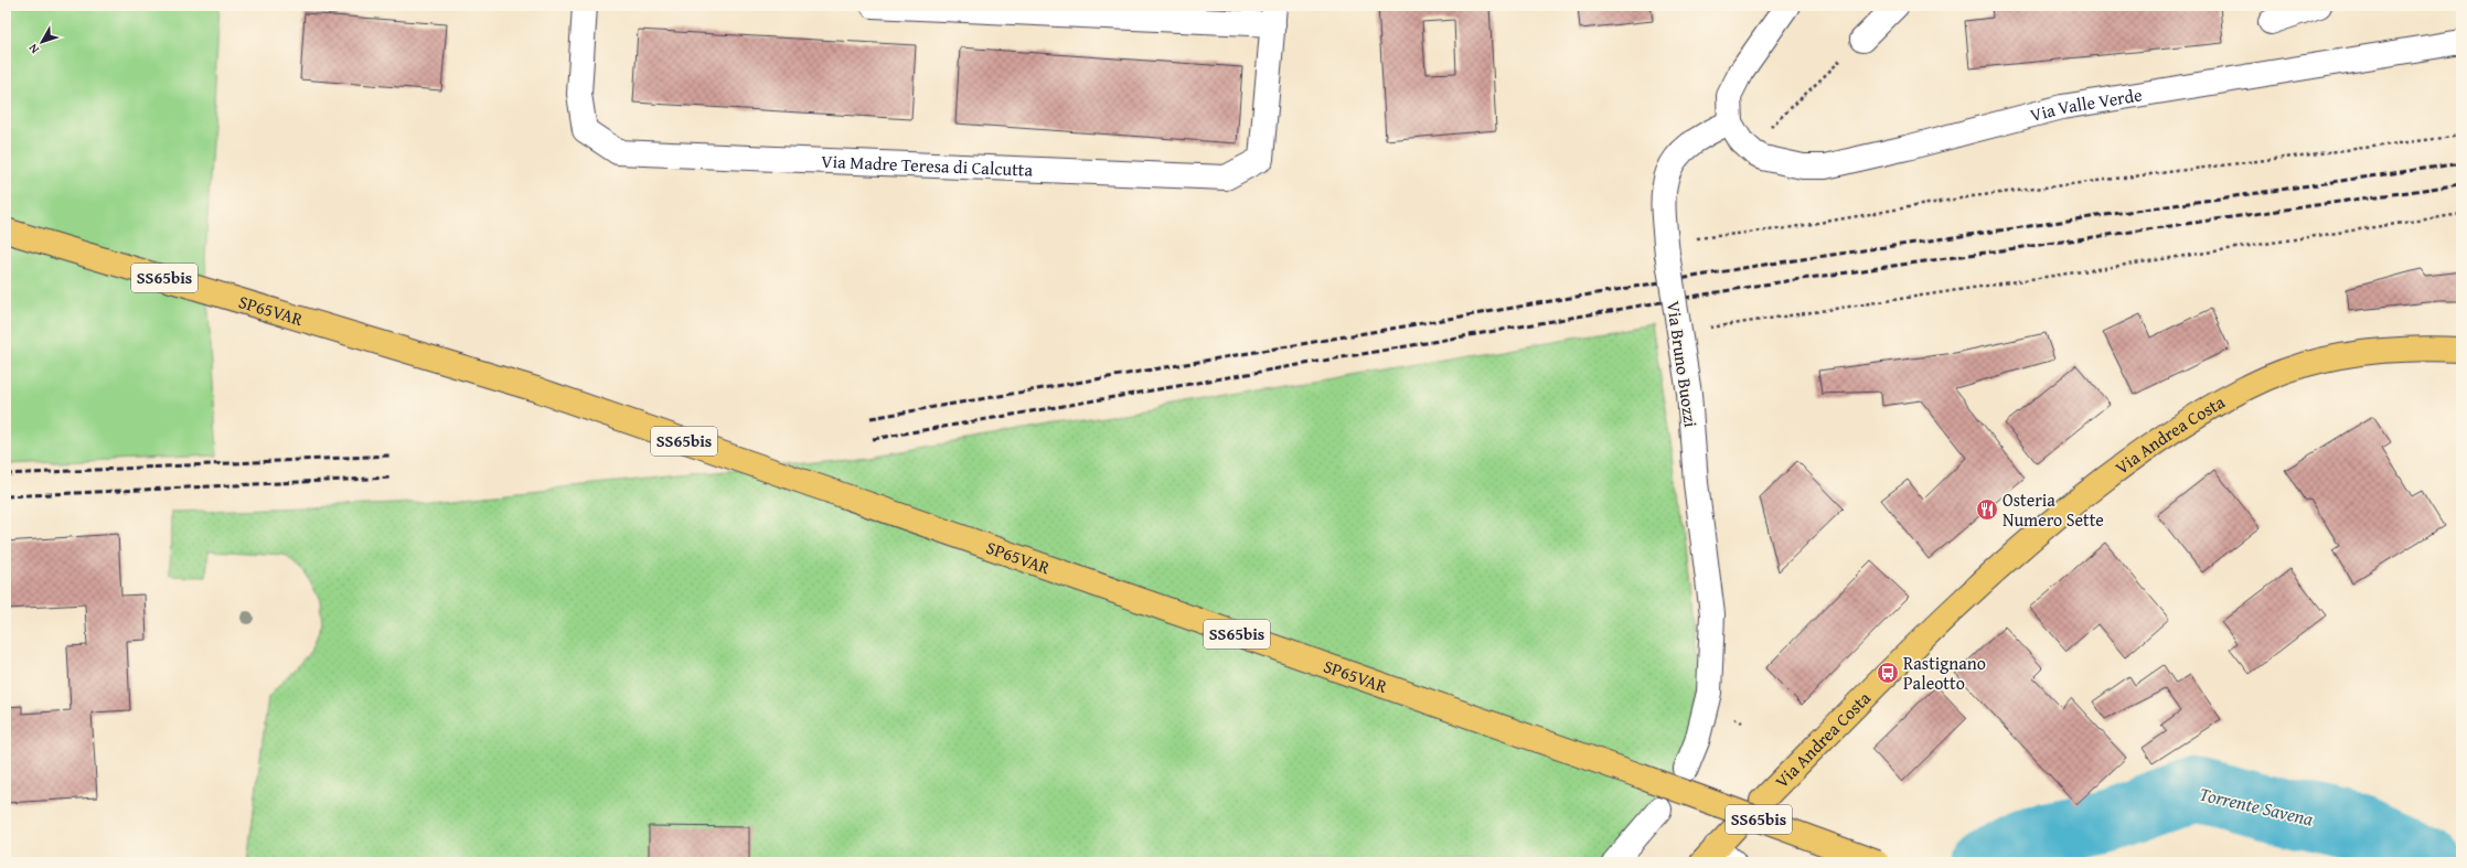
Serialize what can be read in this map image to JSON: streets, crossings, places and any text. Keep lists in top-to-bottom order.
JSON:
{
  "streets": {
    "main road": ["SS65bis", "SP65VAR", "Via Andrea Costa"],
    "street": ["Via Valle Verde", "Via Madre Teresa di Calcutta", "Via Bruno Buozzi"]
  },
  "crossings": [
    ["Via Valle Verde", "Via Bruno Buozzi"]
  ],
  "water": ["Torrente Savena"],
  "places": {
    "restaurant": ["Osteria Numero Sette"],
    "bus stop": ["Rastignano Paleotto"]
  },
  "north": "bottom left"
}
